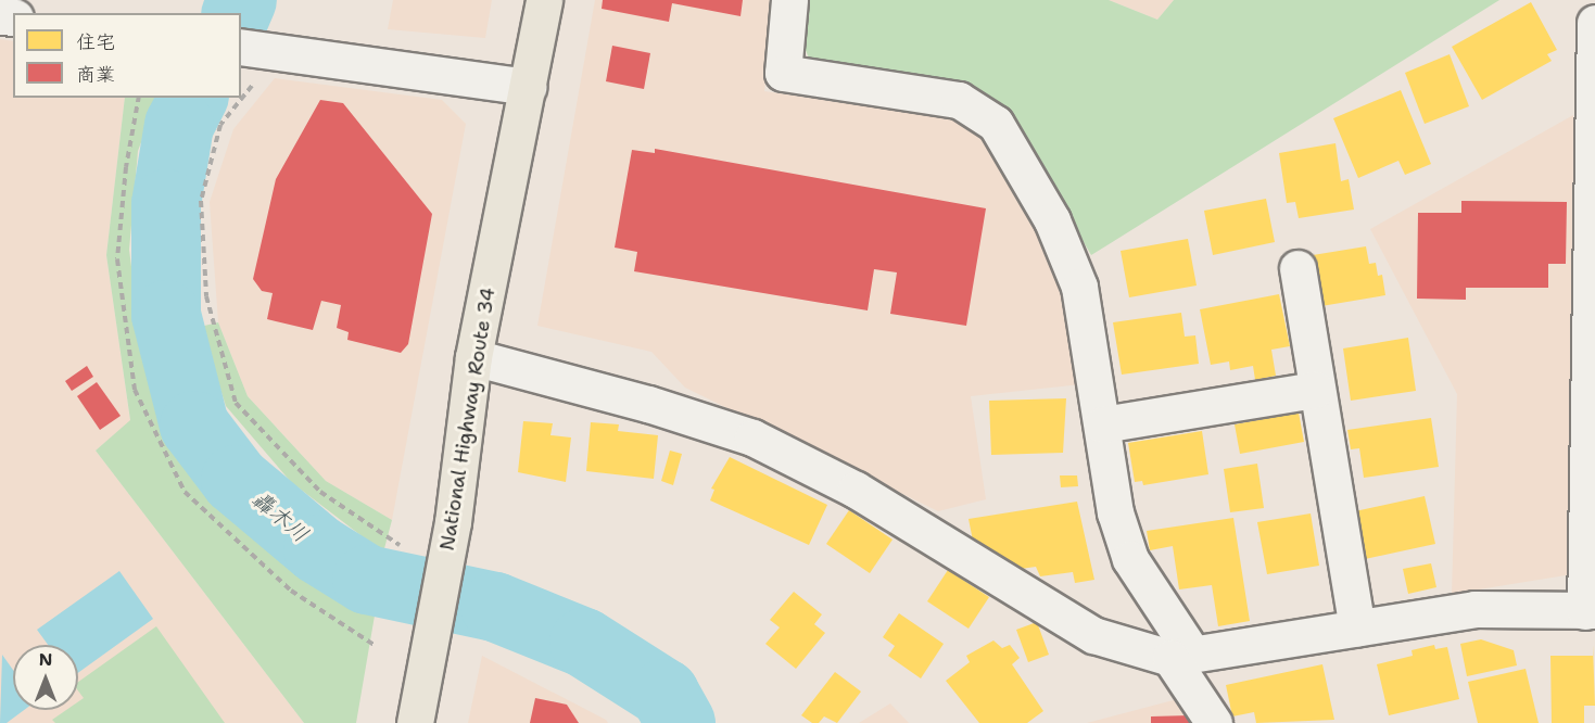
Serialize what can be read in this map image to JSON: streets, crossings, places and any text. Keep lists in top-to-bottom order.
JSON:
{
  "streets": {
    "highway": ["National Highway Route 34"]
  },
  "water": ["轟木川"],
  "legend": ["住宅", "商業"],
  "north": "top"
}
